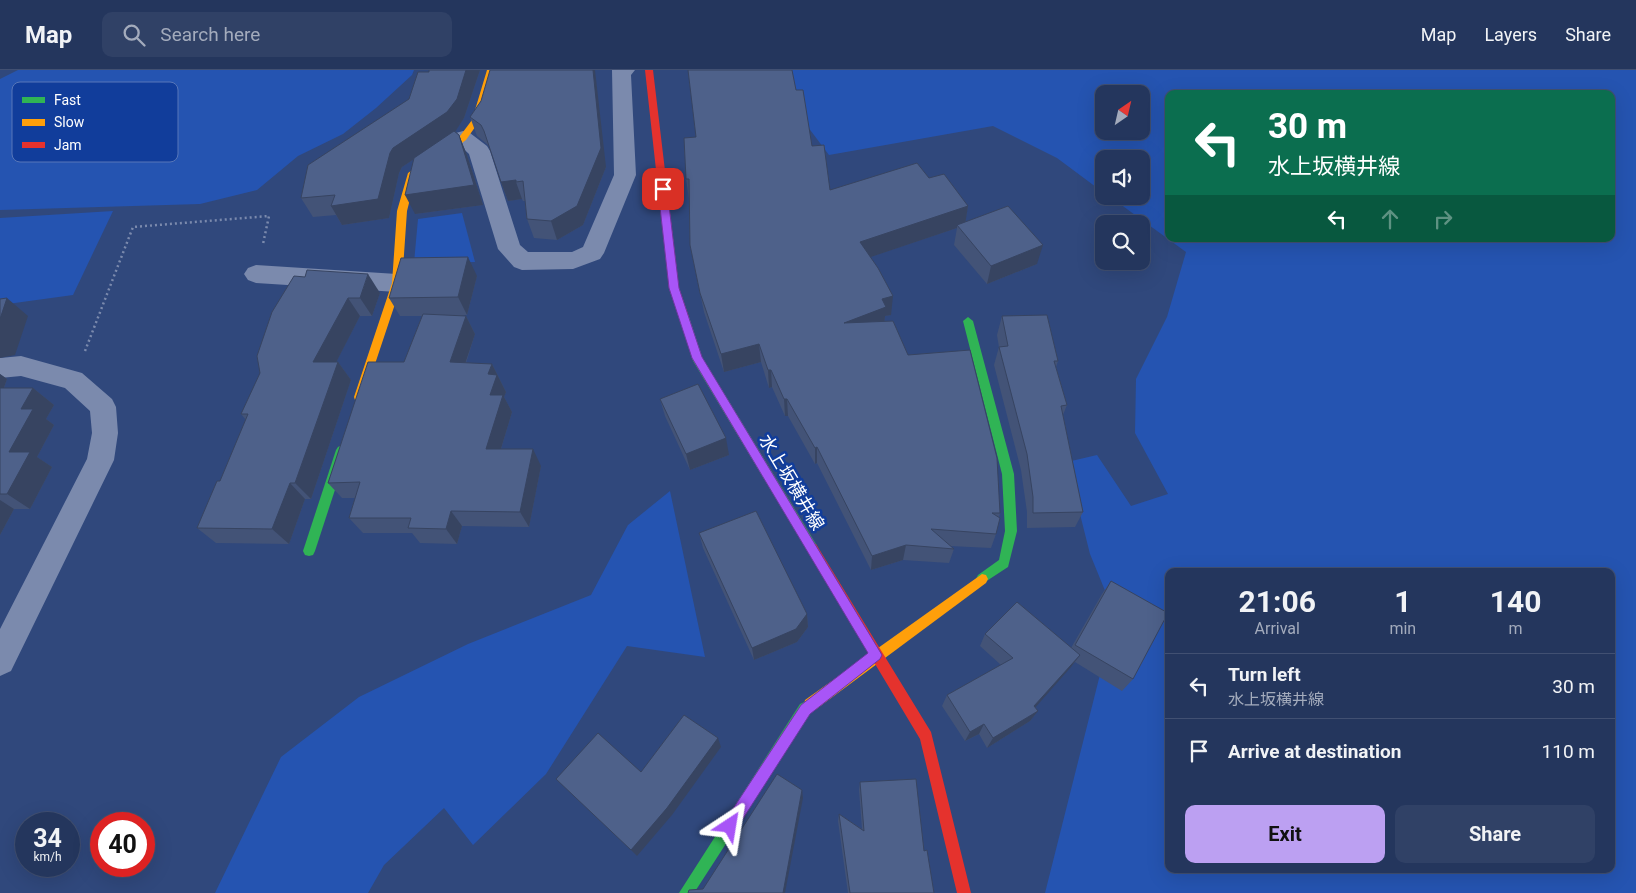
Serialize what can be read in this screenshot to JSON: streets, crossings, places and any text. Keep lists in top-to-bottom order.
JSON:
{
  "streets": {
    "street": ["水上坂横井線"]
  },
  "legend": ["Fast", "Slow", "Jam"],
  "north": "top right",
  "page": {
    "header": "Map",
    "search": "Search here",
    "nav": ["Map", "Layers", "Share"],
    "turn": ["30 m", "水上坂横井線"],
    "eta": [
      "21:06",
      "Arrival",
      "1",
      "min",
      "140",
      "m"
    ],
    "list": [
      {
        "name": "Turn left",
        "note": "水上坂横井線",
        "value": "30 m"
      },
      {
        "name": "Arrive at destination",
        "value": "110 m"
      }
    ],
    "buttons": ["Exit", "Share"],
    "speed": "34 km/h",
    "limit": "40"
  }
}
